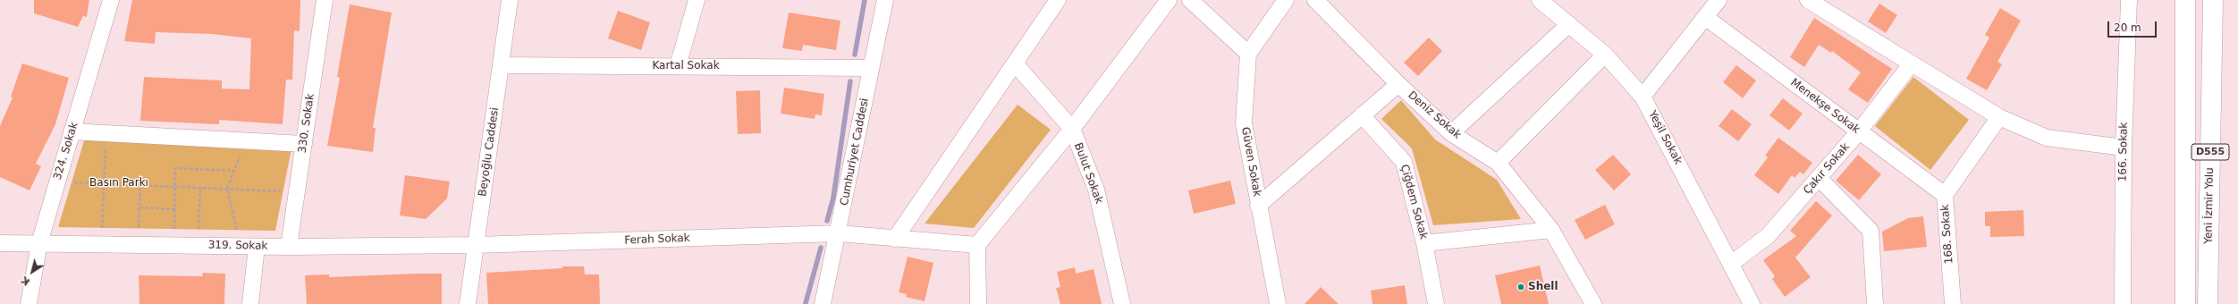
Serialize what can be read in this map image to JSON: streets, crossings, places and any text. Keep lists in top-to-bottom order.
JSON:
{
  "streets": {
    "highway": ["D555", "Yeni İzmir Yolu"],
    "street": [
      "Kartal Sokak",
      "Menekşe Sokak",
      "Deniz Sokak",
      "330. Sokak",
      "Yeşil Sokak",
      "324. Sokak",
      "Beyoğlu Caddesi",
      "Cumhuriyet Caddesi",
      "166. Sokak",
      "Güven Sokak",
      "Çakır Sokak",
      "Bulut Sokak",
      "Çiğdem Sokak",
      "168. Sokak",
      "Ferah Sokak",
      "319. Sokak"
    ]
  },
  "crossings": [
    ["Kartal Sokak", "Beyoğlu Caddesi"],
    ["Kartal Sokak", "Cumhuriyet Caddesi"],
    ["Menekşe Sokak", "Çakır Sokak"],
    ["Menekşe Sokak", "168. Sokak"],
    ["330. Sokak", "319. Sokak"],
    ["Yeşil Sokak", "Çakır Sokak"],
    ["324. Sokak", "319. Sokak"],
    ["Beyoğlu Caddesi", "Ferah Sokak"],
    ["Beyoğlu Caddesi", "319. Sokak"],
    ["Cumhuriyet Caddesi", "Ferah Sokak"],
    ["Ferah Sokak", "319. Sokak"]
  ],
  "parks": ["Basın Parkı"],
  "places": ["Shell"],
  "scale_bar": "20 m",
  "north": "bottom left"
}
